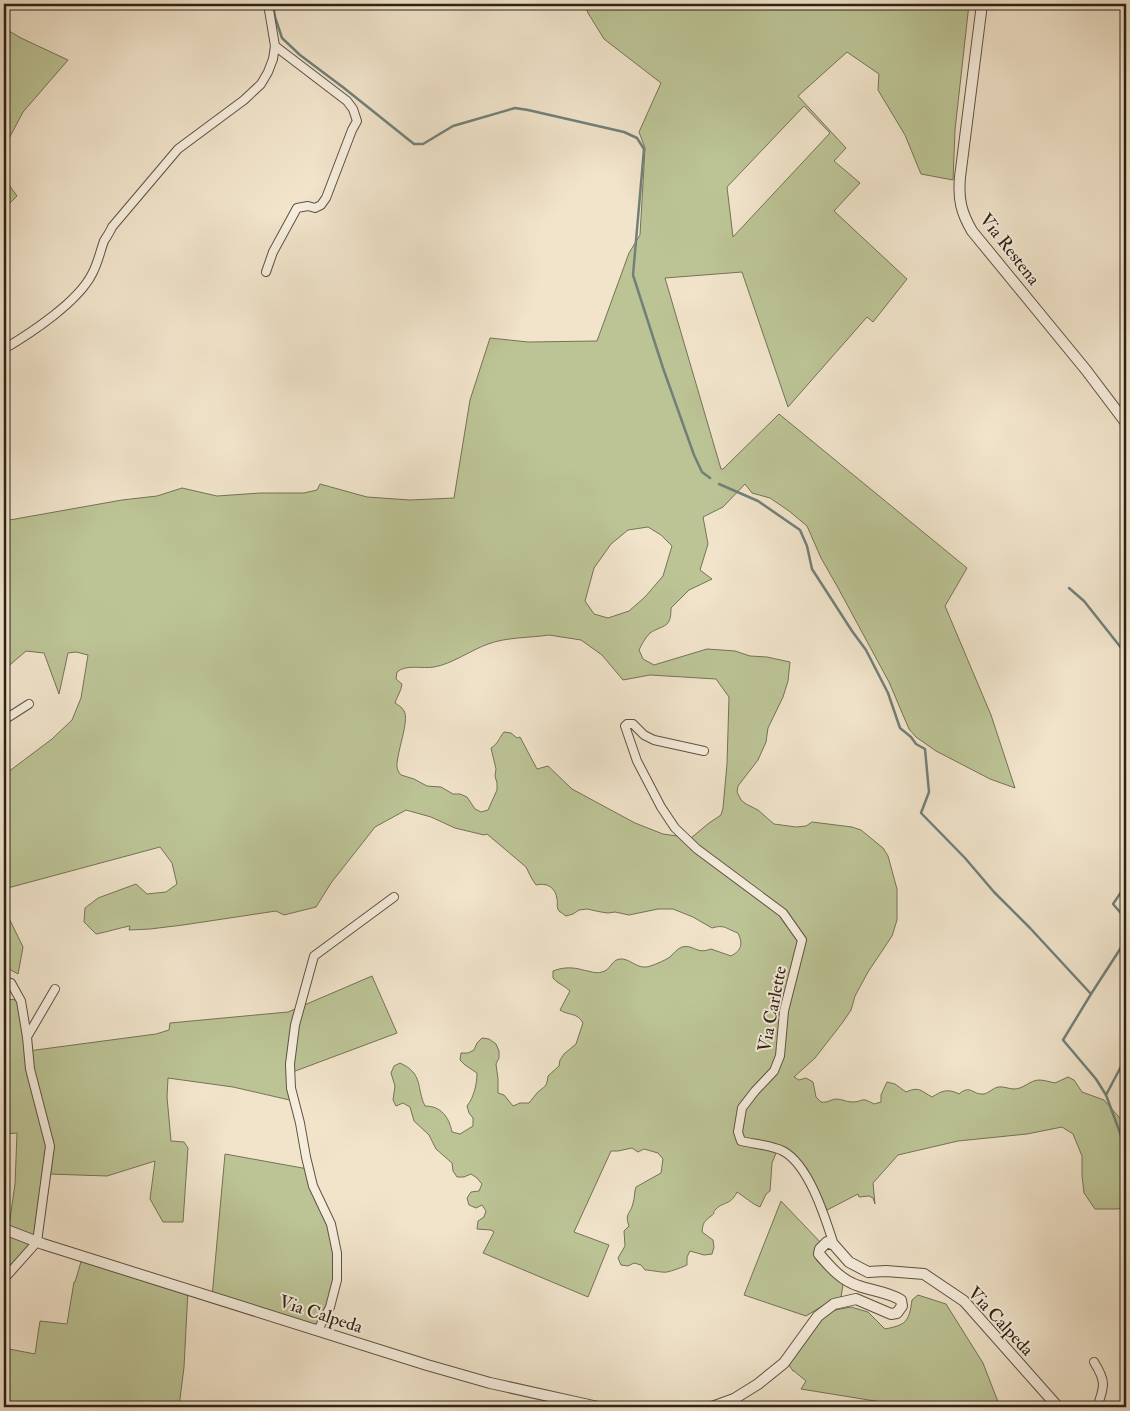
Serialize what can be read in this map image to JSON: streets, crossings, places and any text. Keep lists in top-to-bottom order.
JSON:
{
  "streets": {
    "street": ["Via Restena", "Via Carlette", "Via Calpeda"]
  },
  "crossings": [
    ["Via Carlette", "Via Calpeda"]
  ]
}
